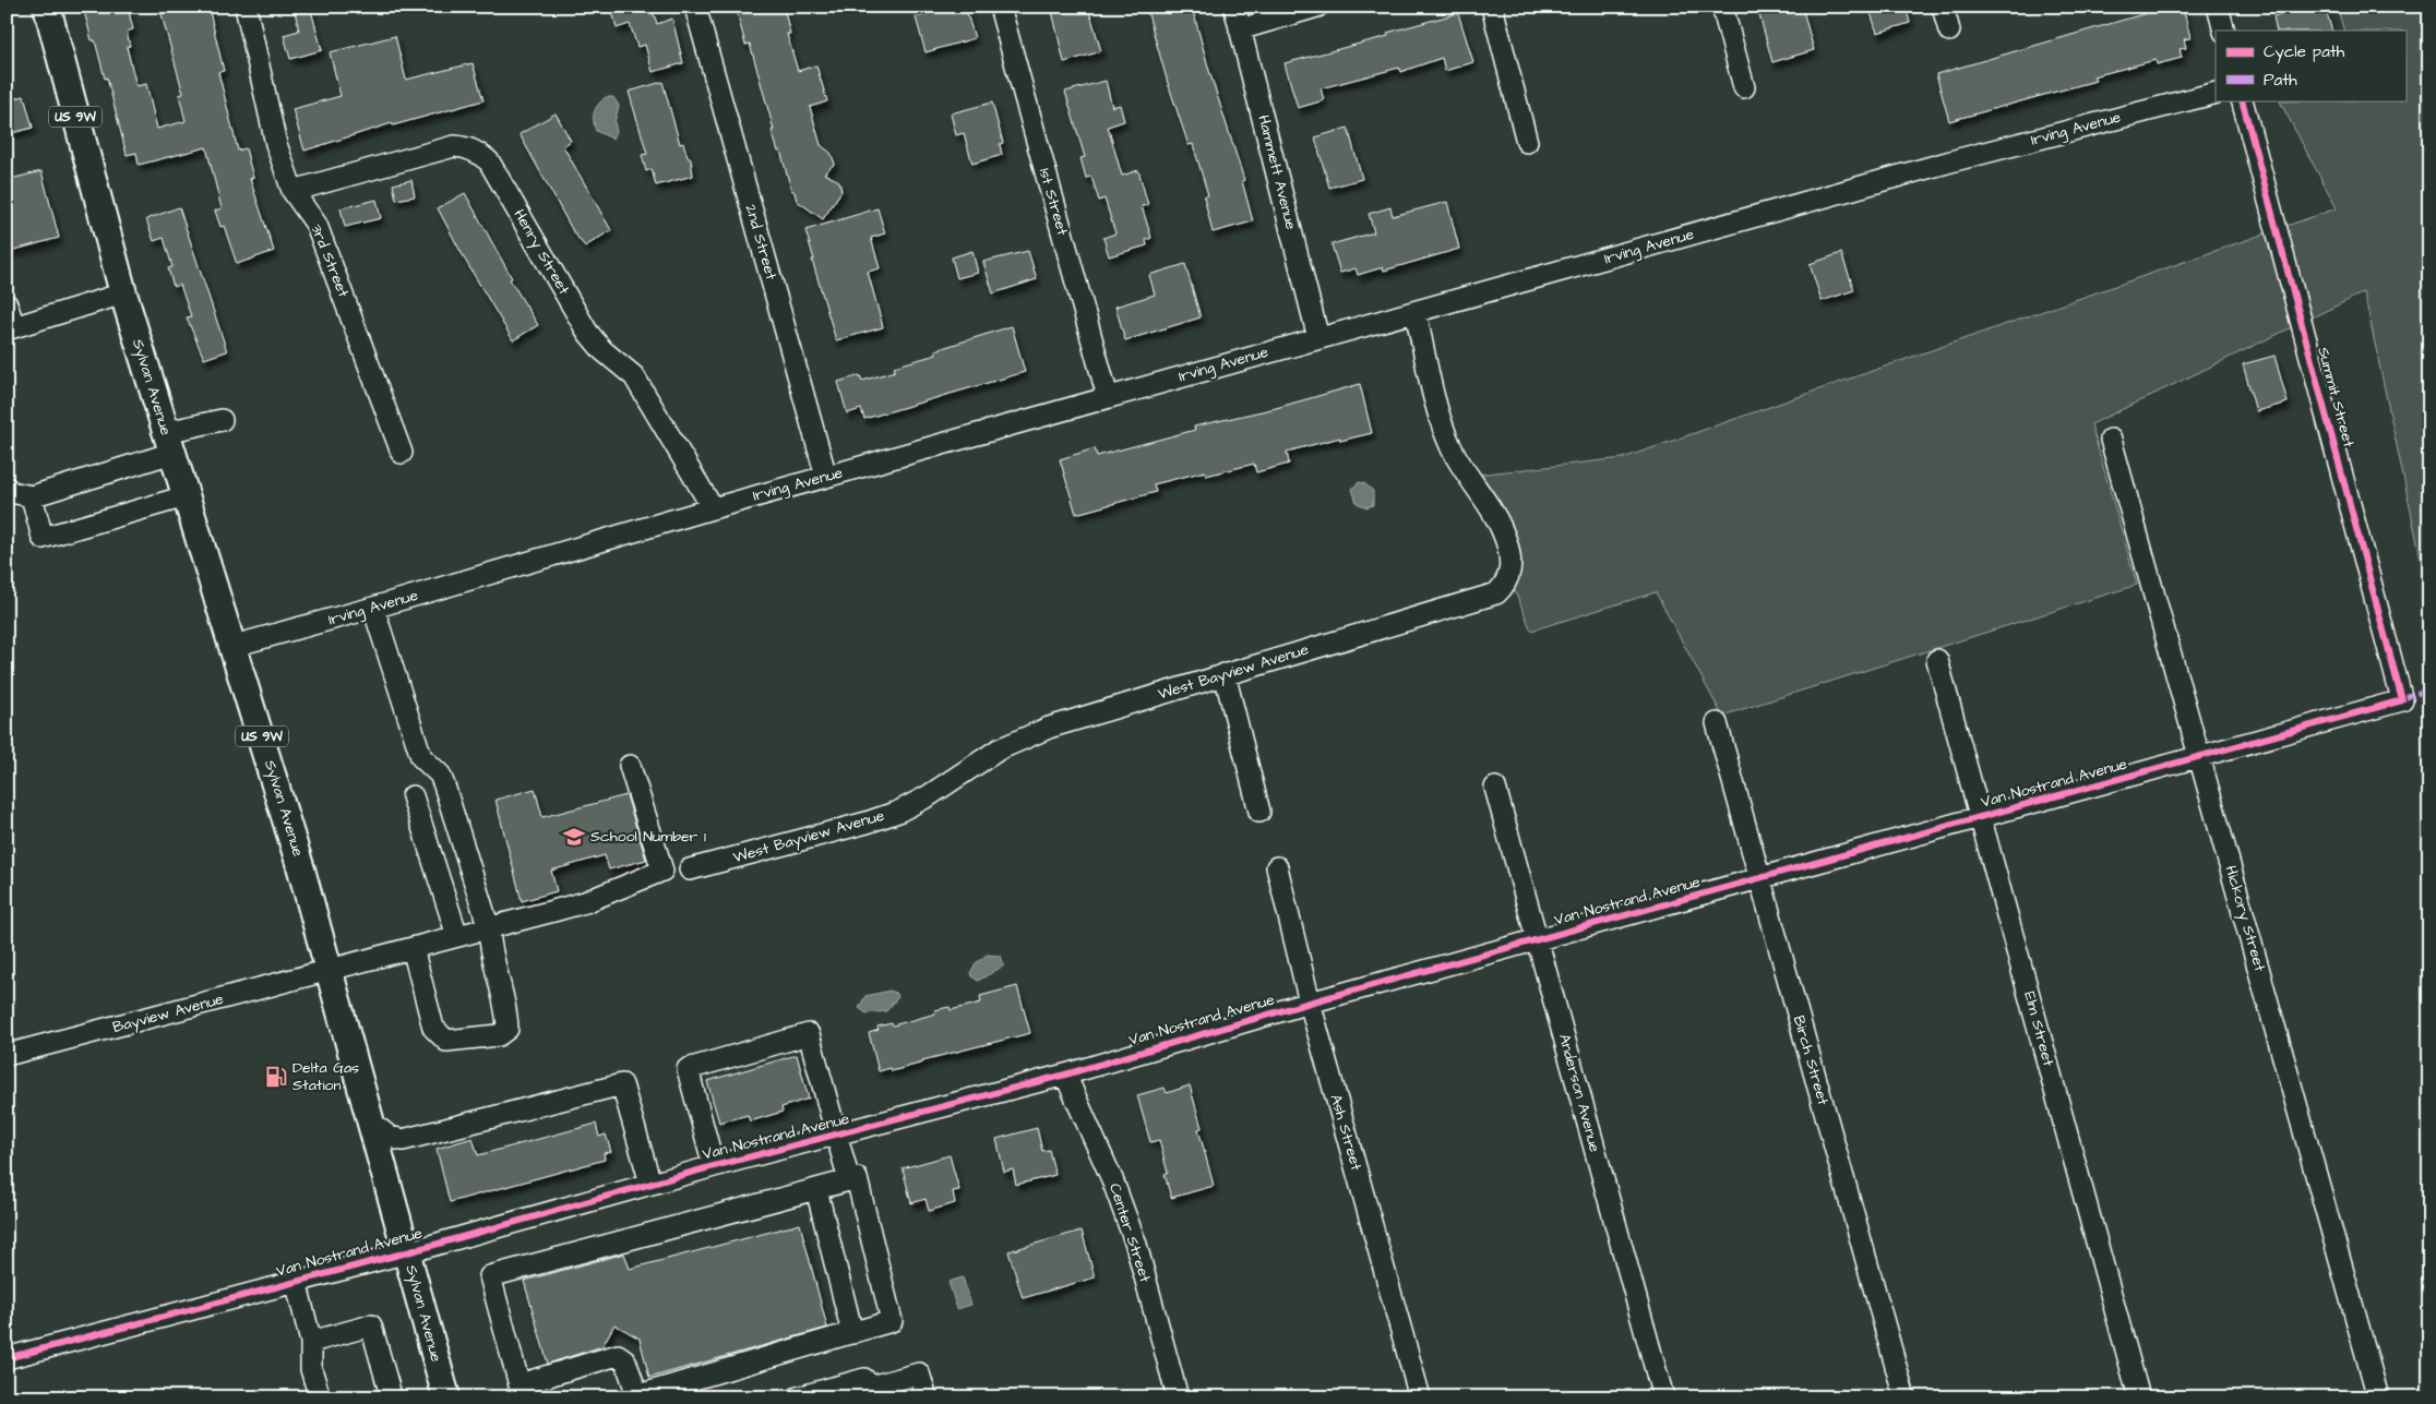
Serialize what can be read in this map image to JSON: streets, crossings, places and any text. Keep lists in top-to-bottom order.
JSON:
{
  "streets": {
    "main road": ["US 9W", "Sylvan Avenue"],
    "street": [
      "Irving Avenue",
      "Hammett Avenue",
      "1st Street",
      "2nd Street",
      "Henry Street",
      "3rd Street",
      "Summit Street",
      "West Bayview Avenue",
      "Van Nostrand Avenue",
      "Hickory Street",
      "Bayview Avenue",
      "Elm Street",
      "Birch Street",
      "Anderson Avenue",
      "Ash Street",
      "Center Street"
    ]
  },
  "crossings": [
    ["Irving Avenue", "Hammett Avenue"],
    ["Irving Avenue", "1st Street"],
    ["Irving Avenue", "2nd Street"],
    ["Irving Avenue", "Henry Street"],
    ["Irving Avenue", "Sylvan Avenue"],
    ["Irving Avenue", "West Bayview Avenue"],
    ["Henry Street", "3rd Street"],
    ["Sylvan Avenue", "Van Nostrand Avenue"],
    ["Sylvan Avenue", "Bayview Avenue"],
    ["Summit Street", "Van Nostrand Avenue"],
    ["Van Nostrand Avenue", "Hickory Street"],
    ["Van Nostrand Avenue", "Elm Street"],
    ["Van Nostrand Avenue", "Birch Street"],
    ["Van Nostrand Avenue", "Anderson Avenue"],
    ["Van Nostrand Avenue", "Ash Street"],
    ["Van Nostrand Avenue", "Center Street"]
  ],
  "places": {
    "school or university": ["School Number 1"],
    "fuel station": ["Delta Gas Station"]
  },
  "legend": ["Cycle path", "Path"]
}
